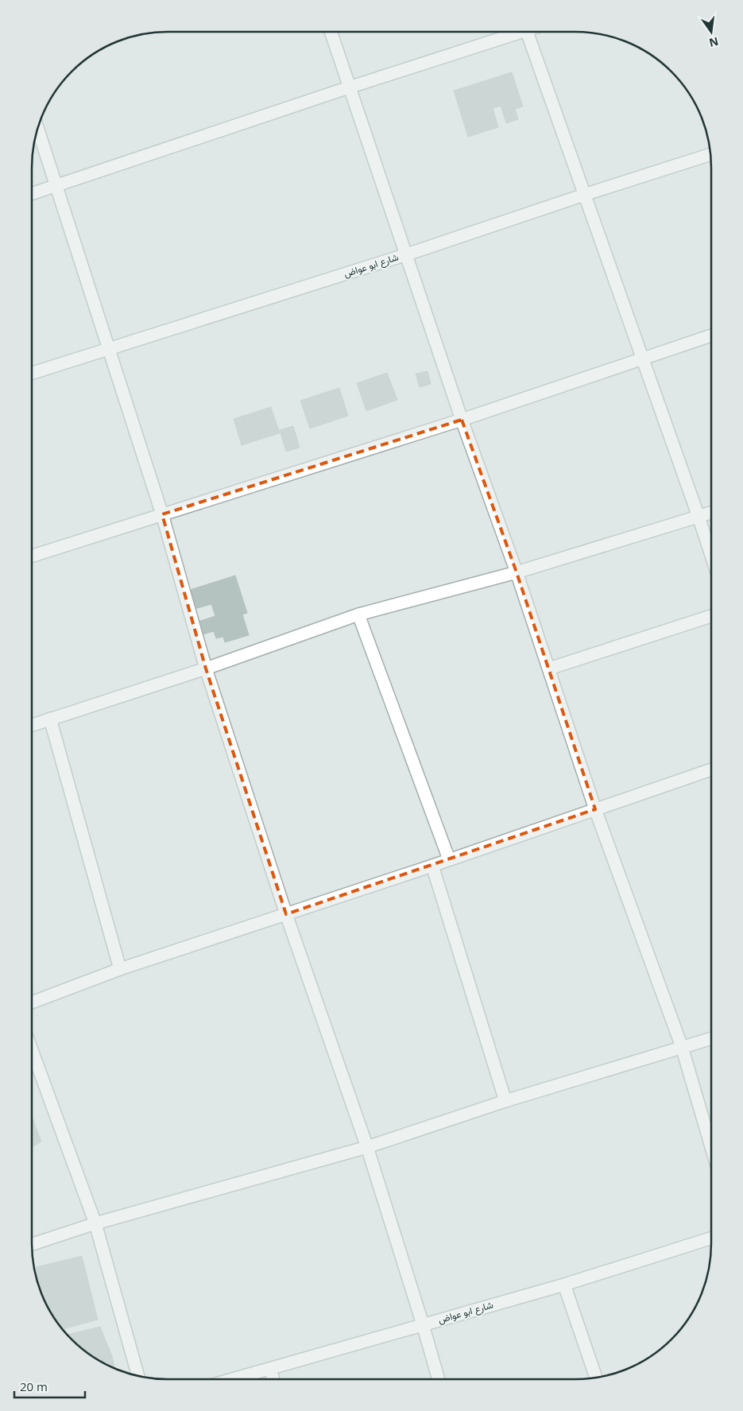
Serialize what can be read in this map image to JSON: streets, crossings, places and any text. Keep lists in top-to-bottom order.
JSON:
{
  "streets": {
    "street": ["شارع ابو عواض"]
  },
  "scale_bar": "20 m",
  "north": "bottom"
}
